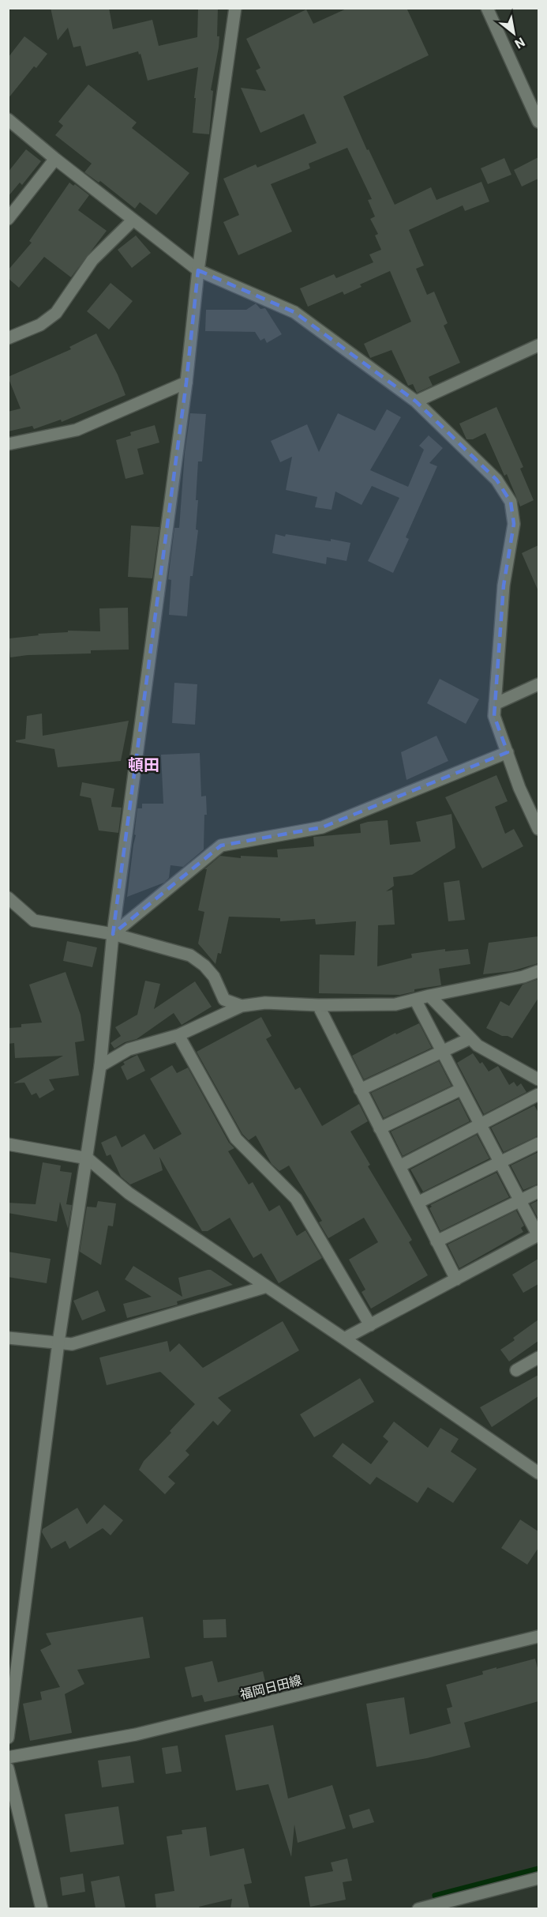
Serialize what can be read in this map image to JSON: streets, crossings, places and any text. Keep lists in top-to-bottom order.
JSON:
{
  "streets": {
    "street": ["福岡日田線"]
  },
  "districts": ["頓田"],
  "north": "bottom right"
}
